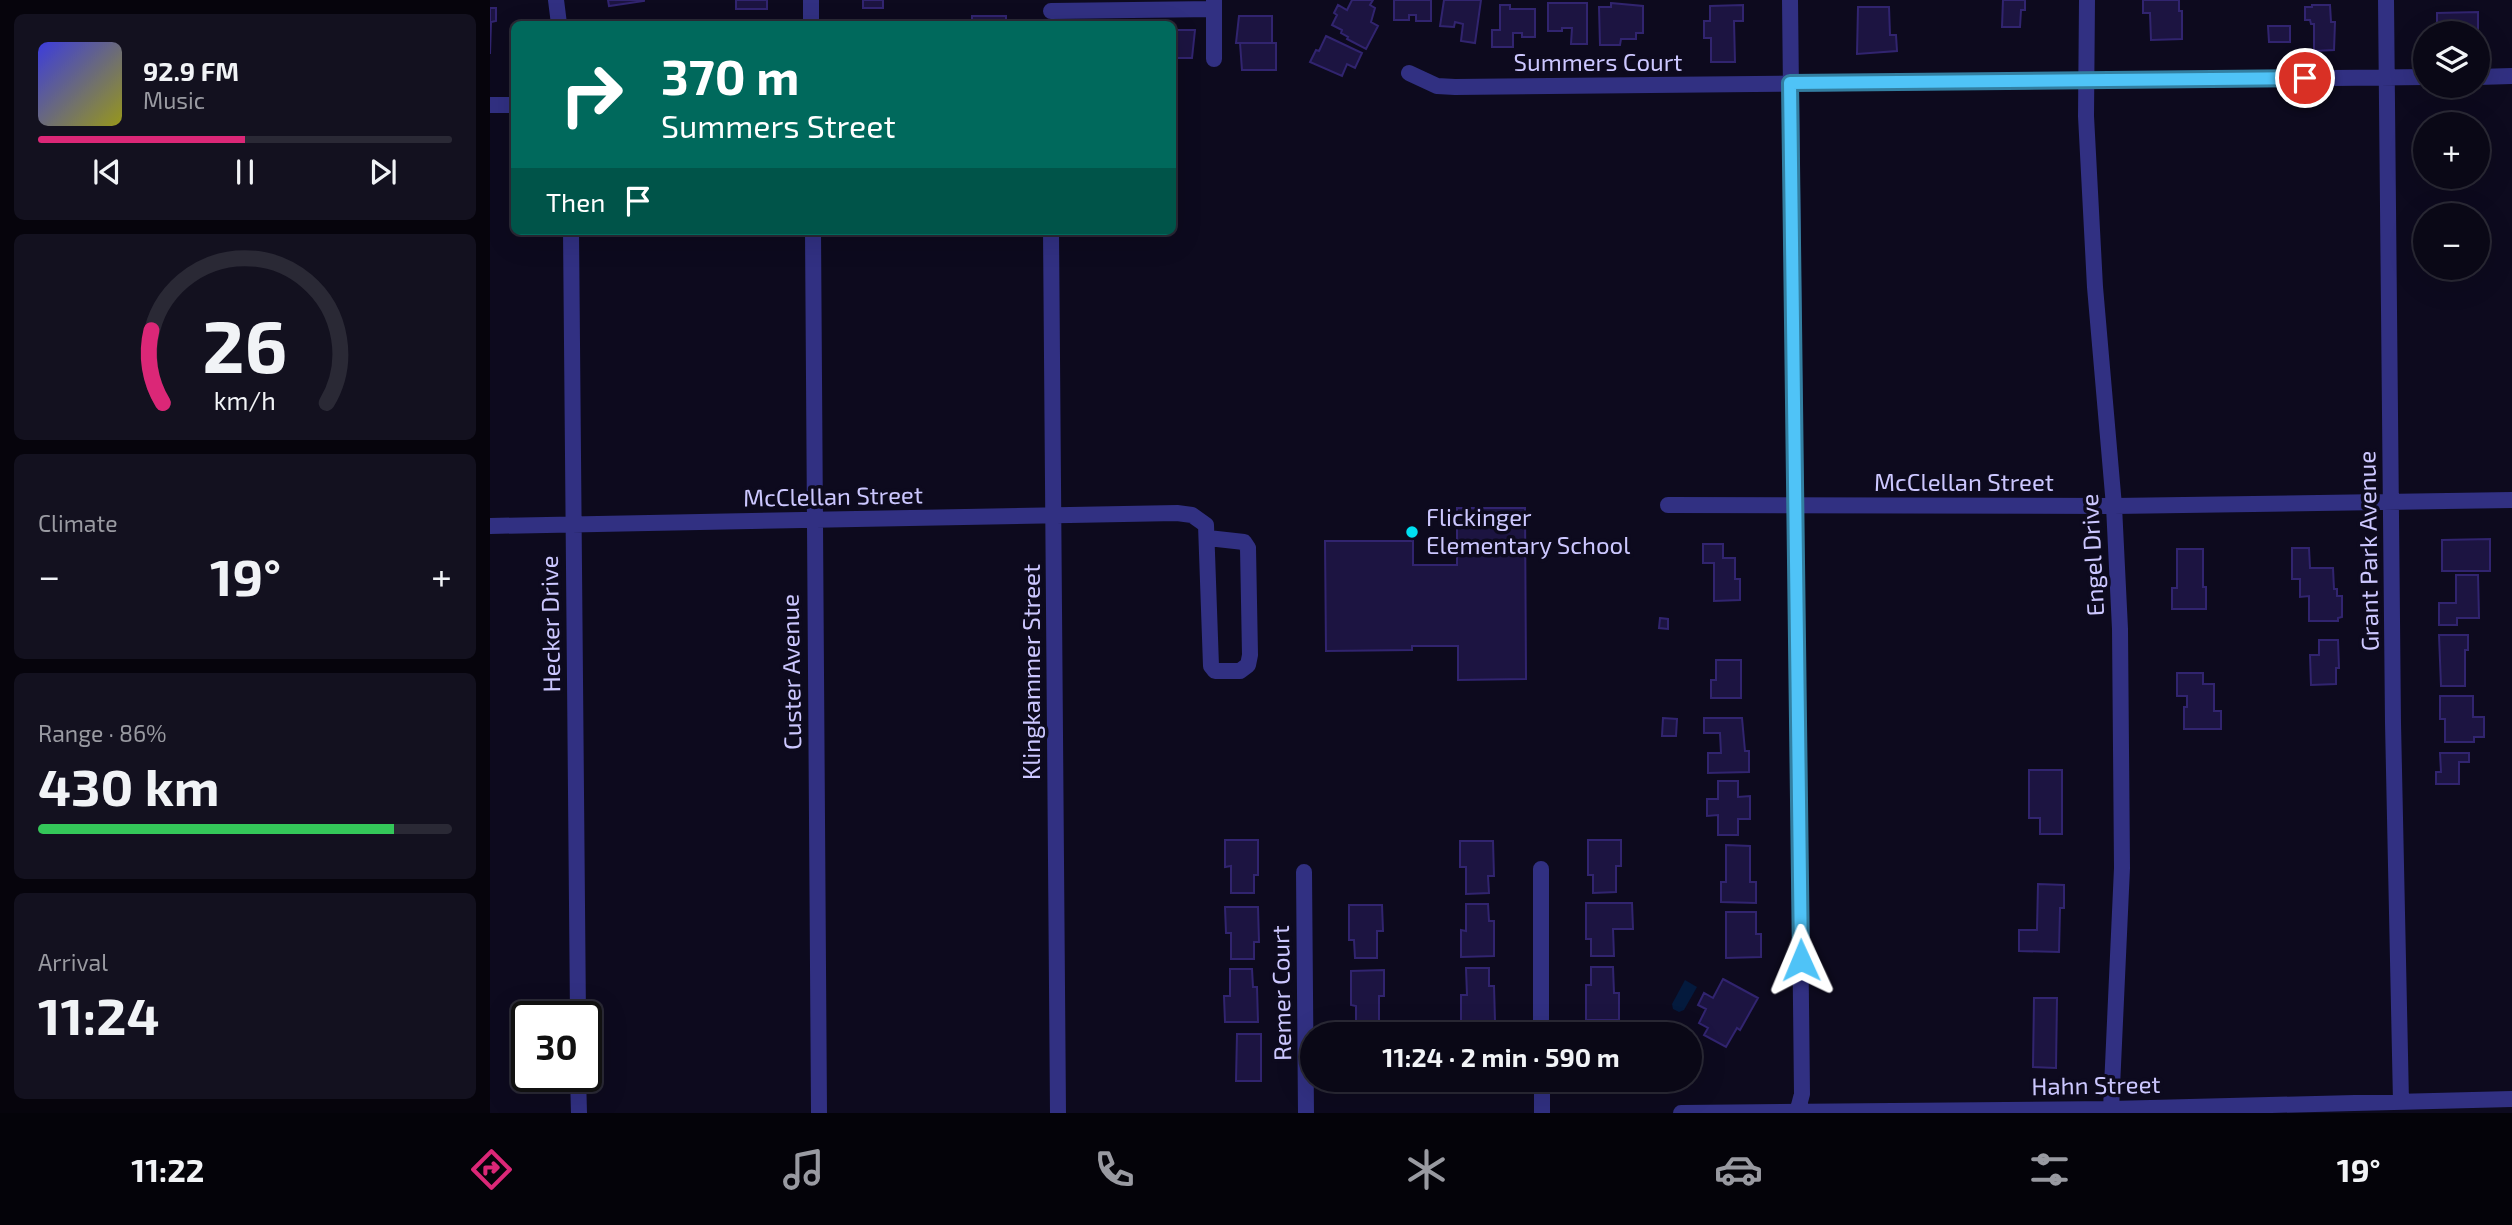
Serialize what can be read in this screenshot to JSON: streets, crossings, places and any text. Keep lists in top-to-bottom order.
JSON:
{
  "streets": {
    "street": [
      "Summers Court",
      "McClellan Street",
      "Grant Park Avenue",
      "Engel Drive",
      "Hecker Drive",
      "Custer Avenue",
      "Klingkammer Street",
      "Remer Court",
      "Hahn Street"
    ]
  },
  "crossings": [
    ["Summers Court", "Grant Park Avenue"],
    ["Summers Court", "Engel Drive"],
    ["McClellan Street", "Grant Park Avenue"],
    ["McClellan Street", "Engel Drive"],
    ["McClellan Street", "Hecker Drive"],
    ["McClellan Street", "Custer Avenue"],
    ["McClellan Street", "Klingkammer Street"],
    ["Grant Park Avenue", "Hahn Street"],
    ["Engel Drive", "Hahn Street"]
  ],
  "places": ["Flickinger Elementary School"],
  "page": {
    "map_buttons": ["+", "−"],
    "turn": ["370 m", "Summers Street"],
    "song": ["92.9 FM", "Music"],
    "then": "Then",
    "tile": [
      "Climate",
      ["Range · 86%", "430 km"],
      ["Arrival", "11:24"]
    ],
    "heat": ["−", "19°", "+"],
    "limit": "30",
    "trip": "11:24 · 2 min · 590 m",
    "tabs": ["11:22", "19°"],
    "gauge": ["26", "km/h"]
  }
}
